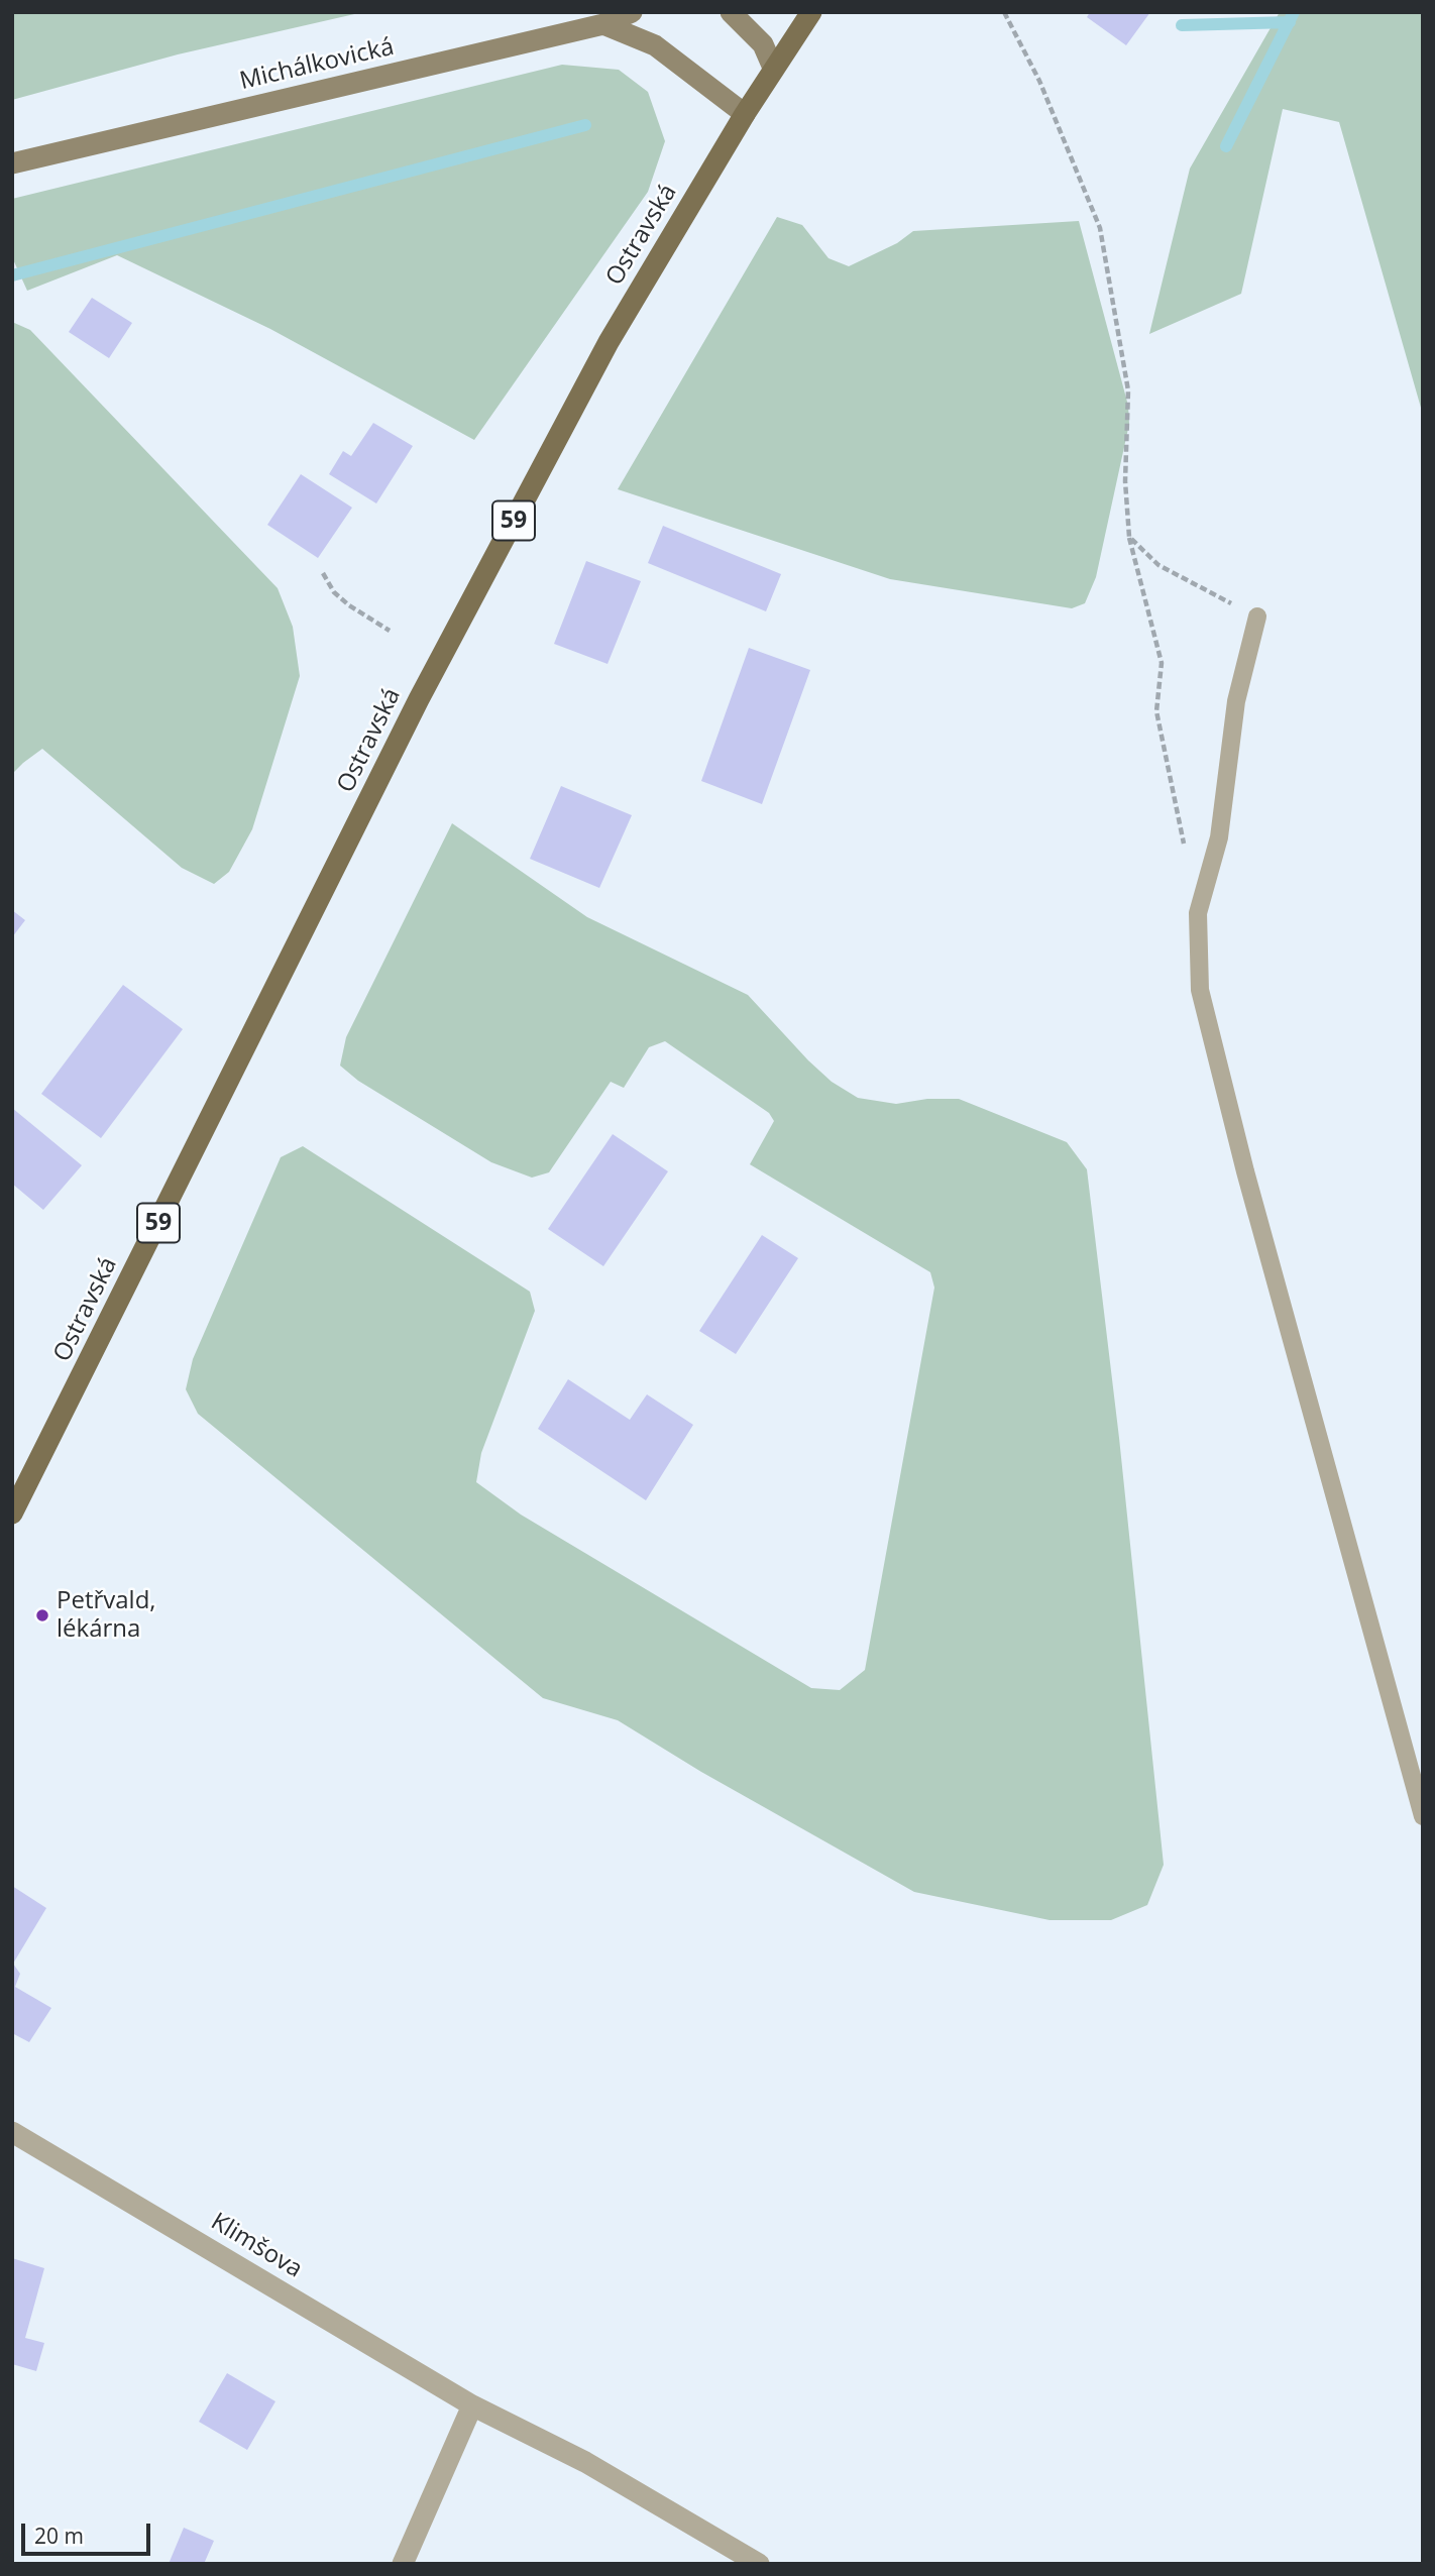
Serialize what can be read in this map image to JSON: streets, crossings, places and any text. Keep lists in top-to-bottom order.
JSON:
{
  "streets": {
    "main road": ["Ostravská", "59"],
    "street": ["Michálkovická", "Klimšova"]
  },
  "places": ["Petřvald, lékárna"],
  "scale_bar": "20 m"
}
